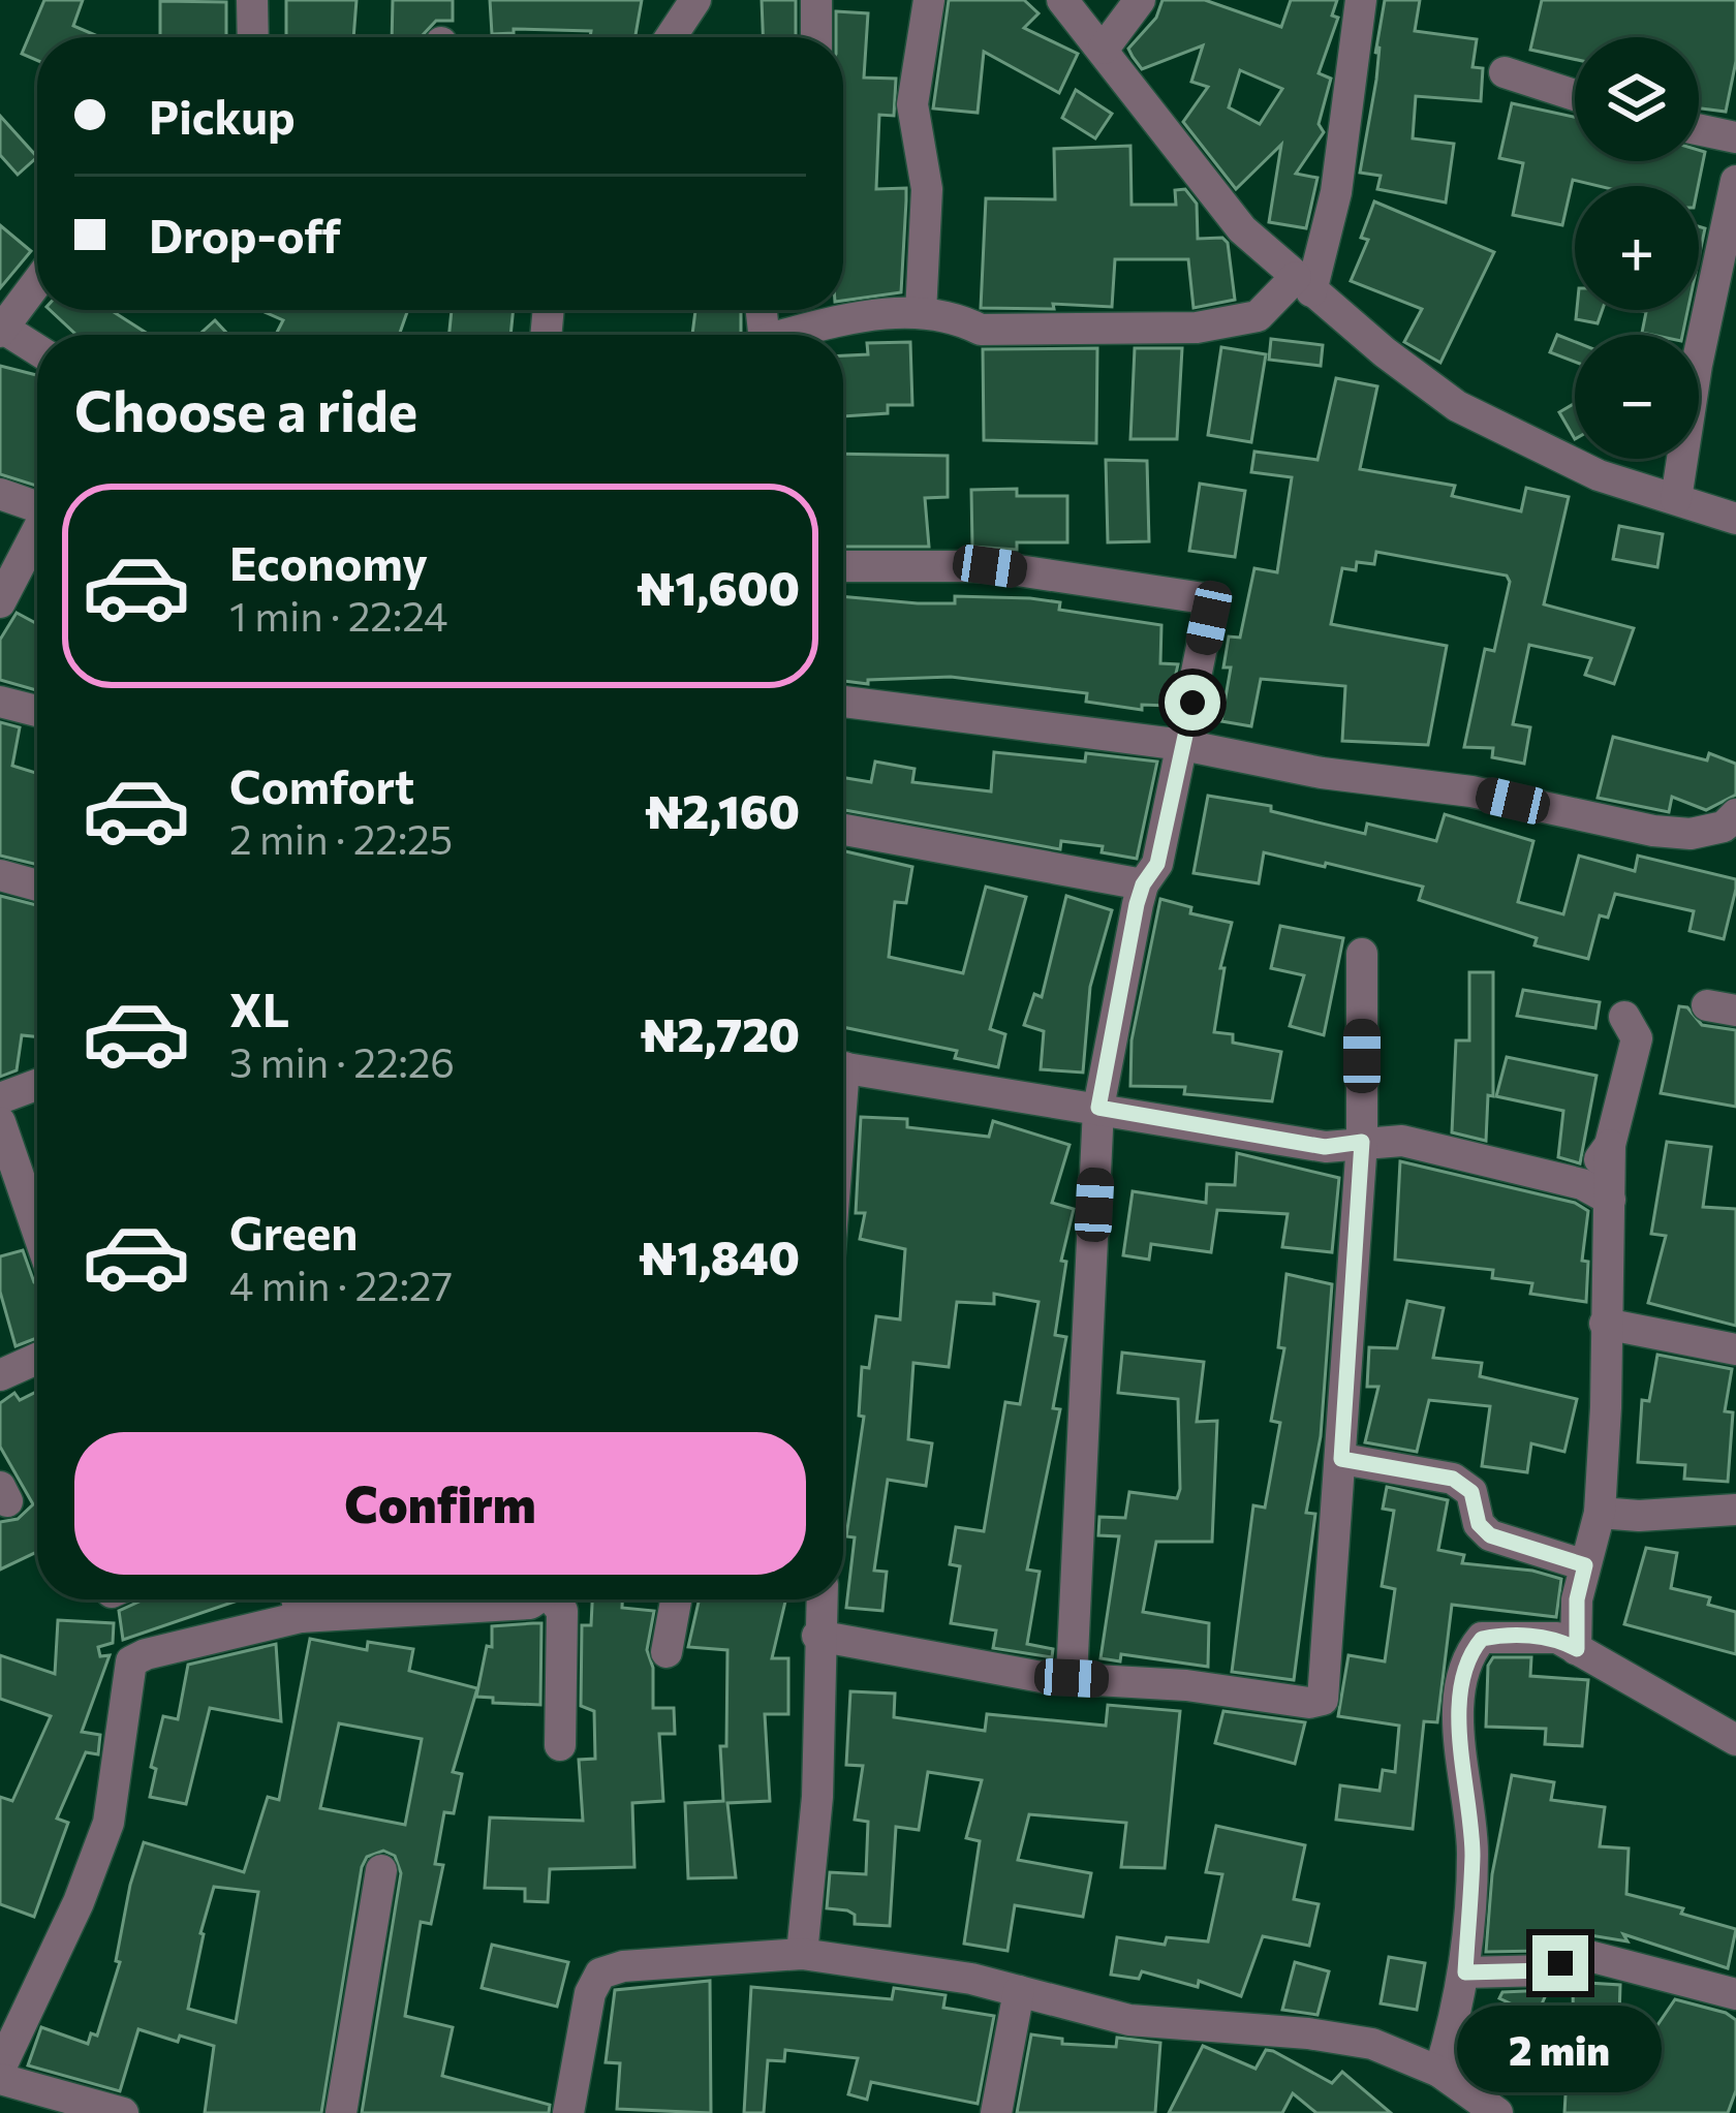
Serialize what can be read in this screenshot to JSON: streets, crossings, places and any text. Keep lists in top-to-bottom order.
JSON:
{
  "page": {
    "map_buttons": ["+", "−"],
    "banner": ["Pickup", "Drop-off"],
    "heading": "Choose a ride",
    "list": [
      {
        "name": "Economy",
        "note": "1 min · 22:24",
        "value": "₦1,600"
      },
      {
        "name": "Comfort",
        "note": "2 min · 22:25",
        "value": "₦2,160"
      },
      {
        "name": "XL",
        "note": "3 min · 22:26",
        "value": "₦2,720"
      },
      {
        "name": "Green",
        "note": "4 min · 22:27",
        "value": "₦1,840"
      }
    ],
    "buttons": "Confirm",
    "bubble": "2 min"
  }
}
